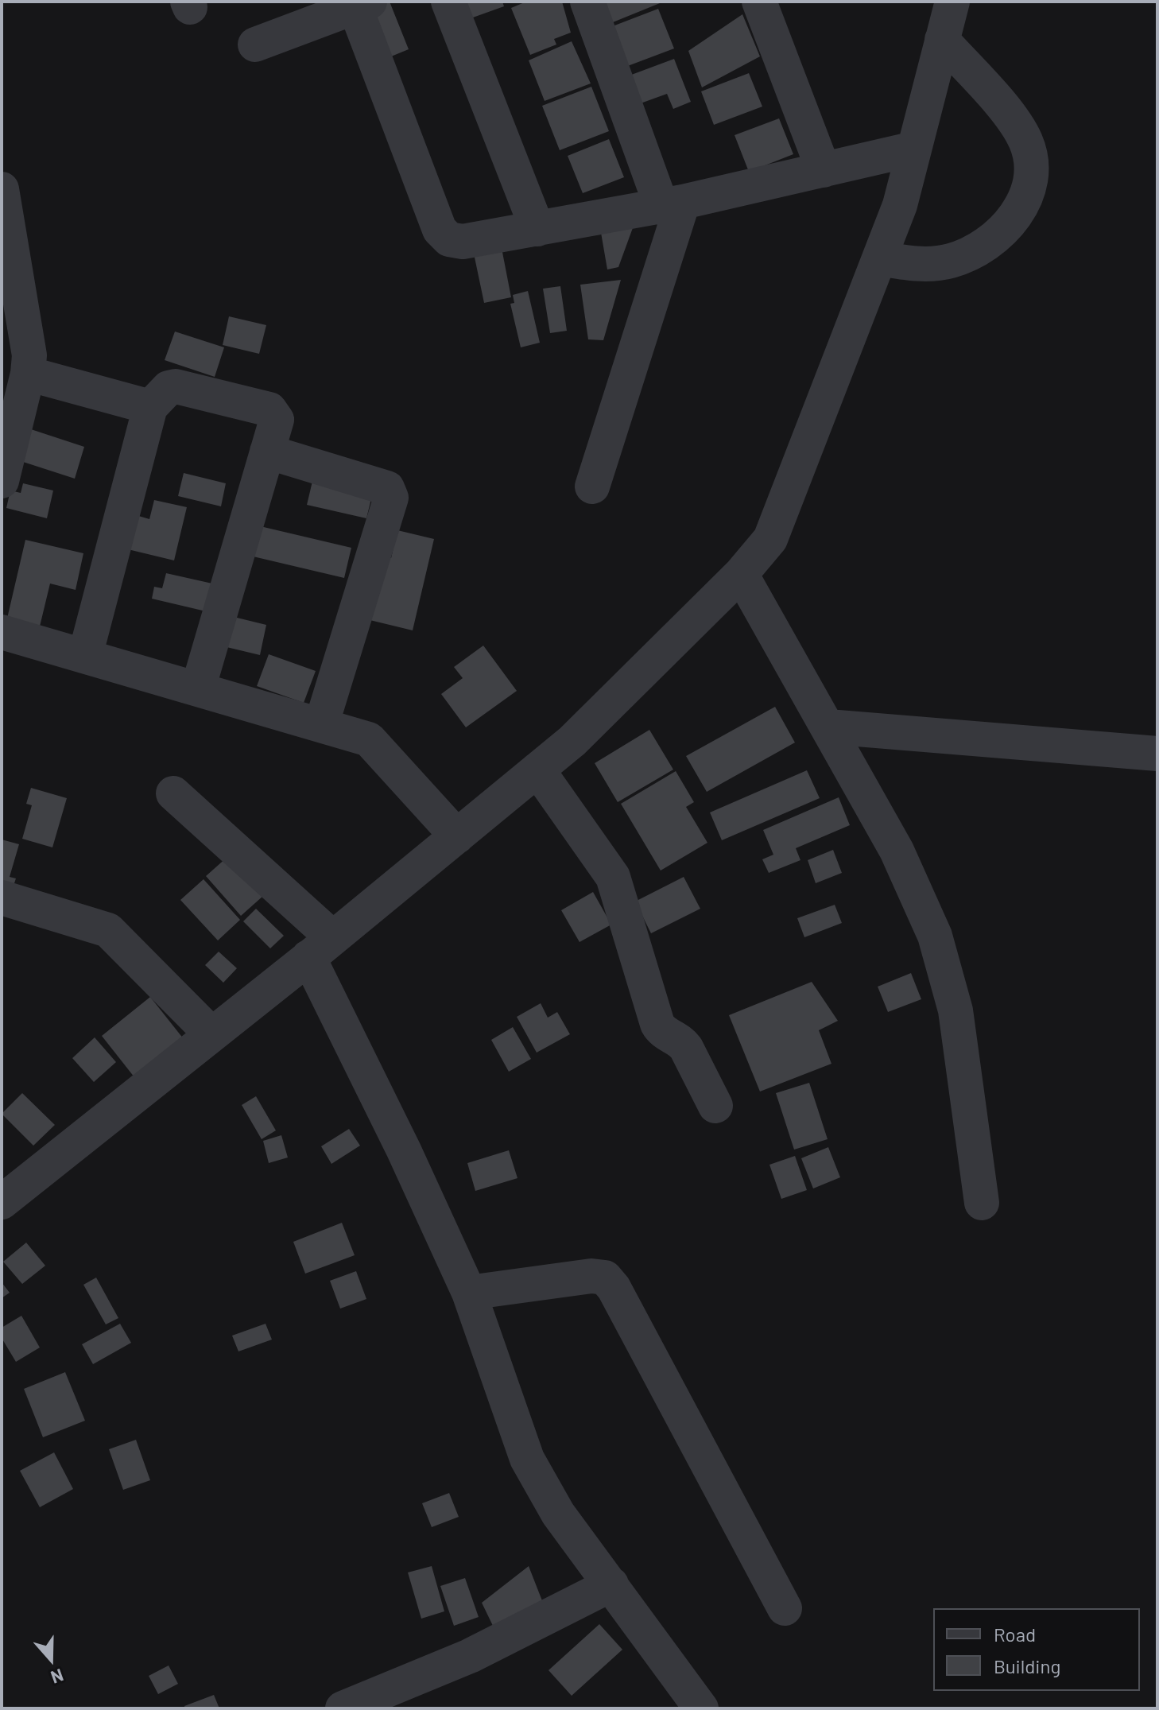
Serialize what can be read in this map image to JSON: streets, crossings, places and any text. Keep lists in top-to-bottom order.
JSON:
{
  "legend": ["Road", "Building"],
  "north": "bottom"
}
